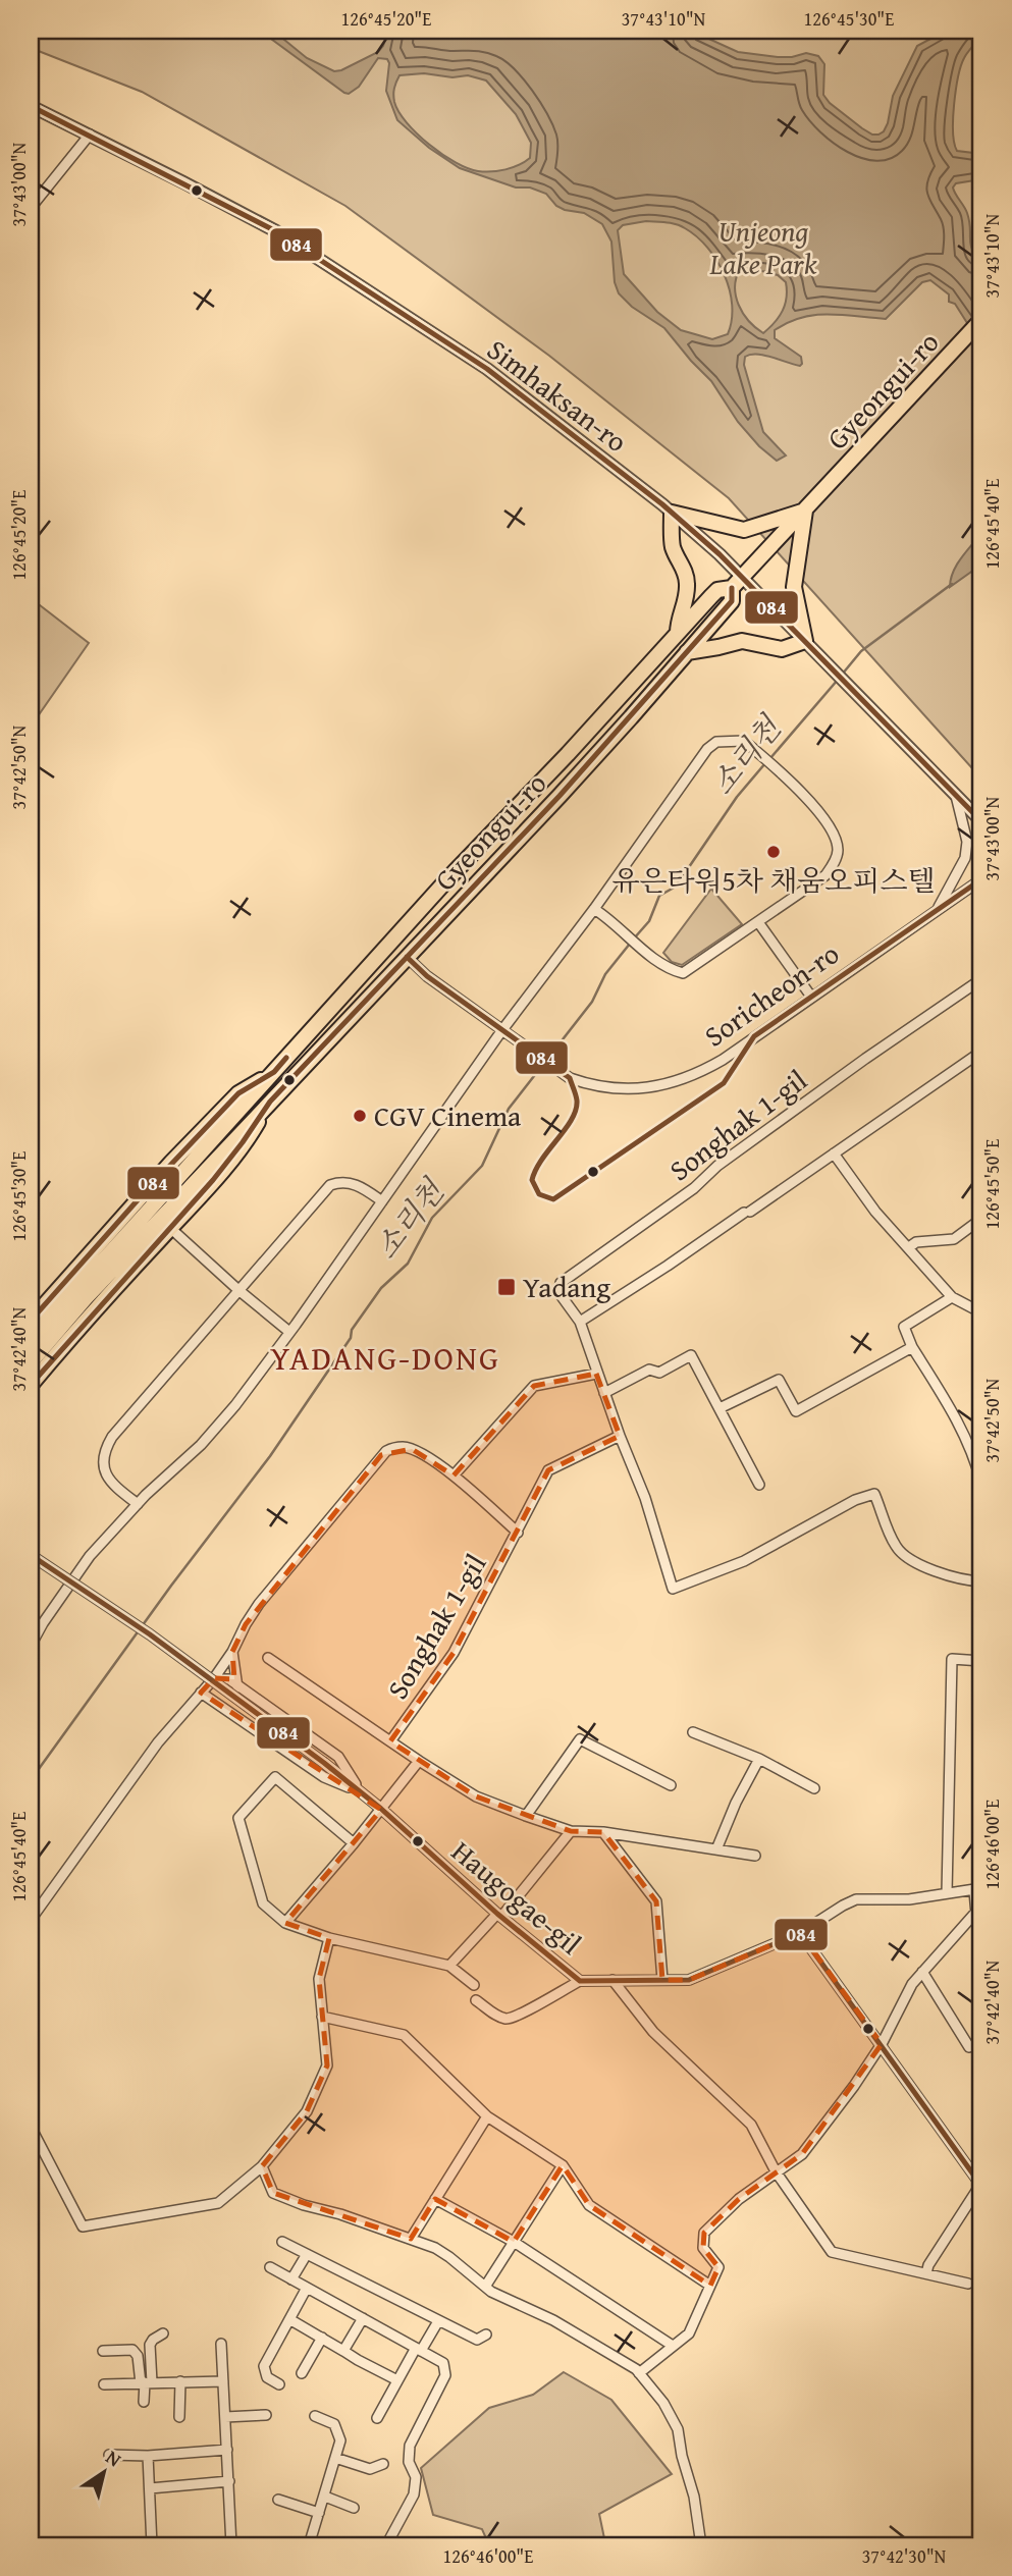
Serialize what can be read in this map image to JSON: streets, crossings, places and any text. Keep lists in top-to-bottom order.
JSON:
{
  "streets": {
    "main road": ["Gyeongui-ro"],
    "street": [
      "Simhaksan-ro",
      "Soricheon-ro",
      "Songhak 1-gil",
      "Haugogae-gil"
    ]
  },
  "crossings": [
    ["Gyeongui-ro", "Simhaksan-ro"],
    ["Songhak 1-gil", "Haugogae-gil"]
  ],
  "districts": ["YADANG-DONG"],
  "water": ["소리천"],
  "parks": ["Unjeong Lake Park"],
  "places": {
    "other": ["유은타워5차 채움오피스텔", "CGV Cinema"],
    "transit": ["Yadang"]
  },
  "lines": ["transit line 084"],
  "north": "top right",
  "coordinates": [
    "126°45'20\"E",
    "37°43'10\"N",
    "126°45'30\"E",
    "37°43'00\"N",
    "126°45'40\"E",
    "37°42'50\"N",
    "126°45'50\"E",
    "37°42'40\"N",
    "126°46'00\"E",
    "37°42'30\"N"
  ]
}
